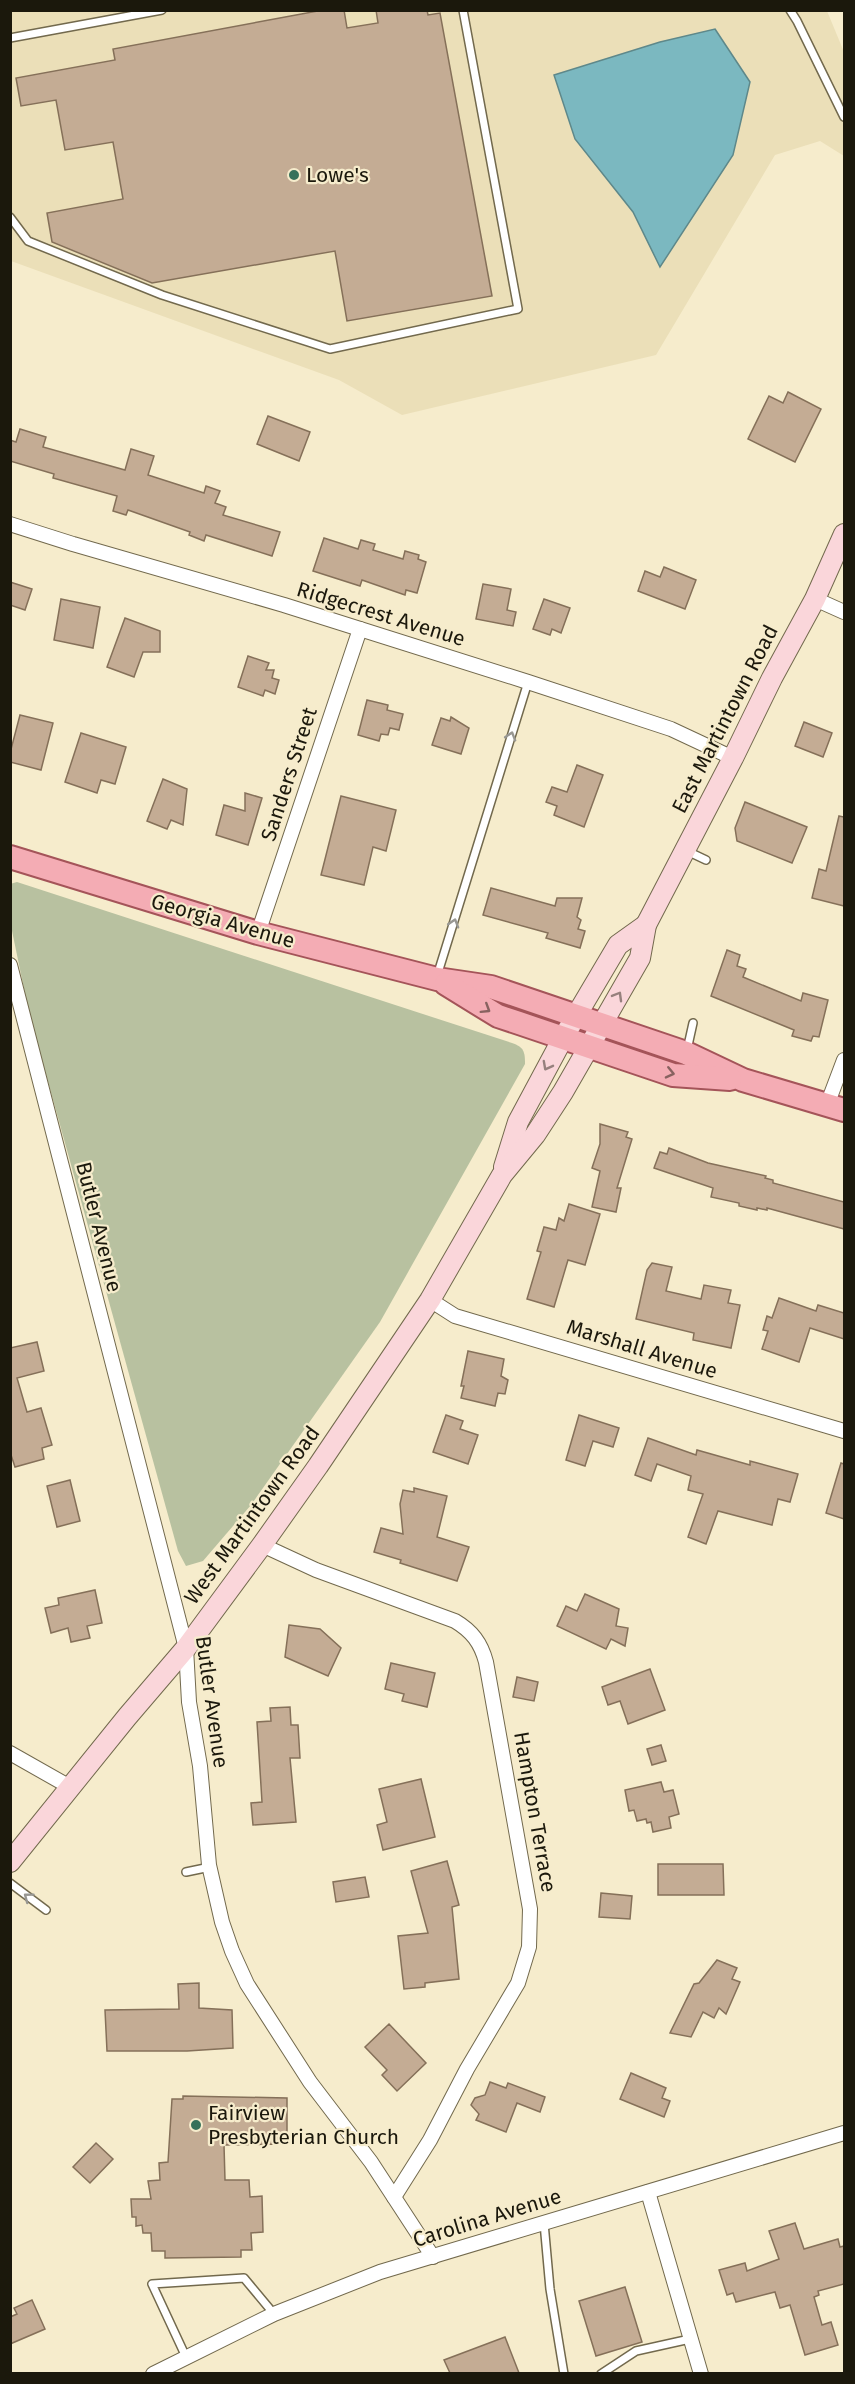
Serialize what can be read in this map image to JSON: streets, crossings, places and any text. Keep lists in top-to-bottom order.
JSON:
{
  "streets": {
    "main road": ["East Martintown Road", "Georgia Avenue", "West Martintown Road"],
    "street": [
      "Ridgecrest Avenue",
      "Sanders Street",
      "Butler Avenue",
      "Marshall Avenue",
      "Hampton Terrace",
      "Carolina Avenue"
    ]
  },
  "crossings": [
    ["Ridgecrest Avenue", "East Martintown Road"],
    ["Ridgecrest Avenue", "Sanders Street"],
    ["East Martintown Road", "Georgia Avenue"],
    ["East Martintown Road", "West Martintown Road"],
    ["Sanders Street", "Georgia Avenue"],
    ["Georgia Avenue", "West Martintown Road"],
    ["Butler Avenue", "West Martintown Road"],
    ["Butler Avenue", "Hampton Terrace"],
    ["Butler Avenue", "Carolina Avenue"],
    ["Marshall Avenue", "West Martintown Road"],
    ["West Martintown Road", "Hampton Terrace"]
  ],
  "places": ["Lowe's", "Fairview Presbyterian Church"]
}
